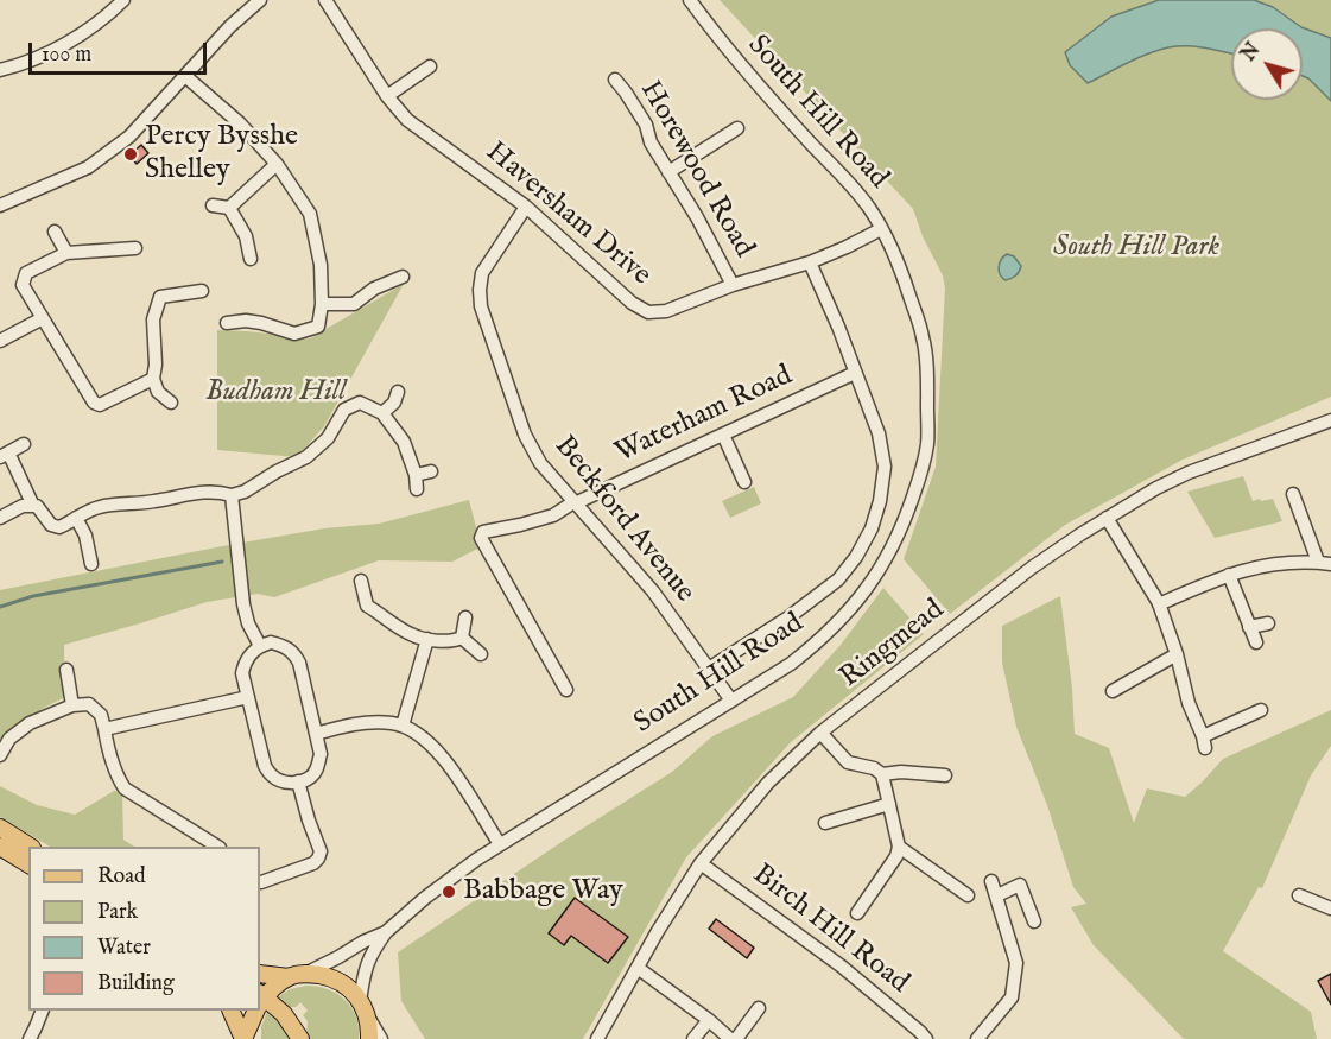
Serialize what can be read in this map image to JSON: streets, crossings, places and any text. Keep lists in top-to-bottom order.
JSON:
{
  "streets": {
    "street": [
      "South Hill Road",
      "Horewood Road",
      "Haversham Drive",
      "Waterham Road",
      "Beckford Avenue",
      "Ringmead",
      "Birch Hill Road"
    ]
  },
  "crossings": [
    ["South Hill Road", "Haversham Drive"],
    ["South Hill Road", "Beckford Avenue"],
    ["Horewood Road", "Haversham Drive"],
    ["Haversham Drive", "Beckford Avenue"],
    ["Waterham Road", "Beckford Avenue"],
    ["Ringmead", "Birch Hill Road"]
  ],
  "parks": ["South Hill Park", "Budham Hill"],
  "places": ["Percy Bysshe Shelley", "Babbage Way"],
  "legend": [
    "Road",
    "Park",
    "Water",
    "Building"
  ],
  "scale_bar": "100 m",
  "north": "top left"
}
